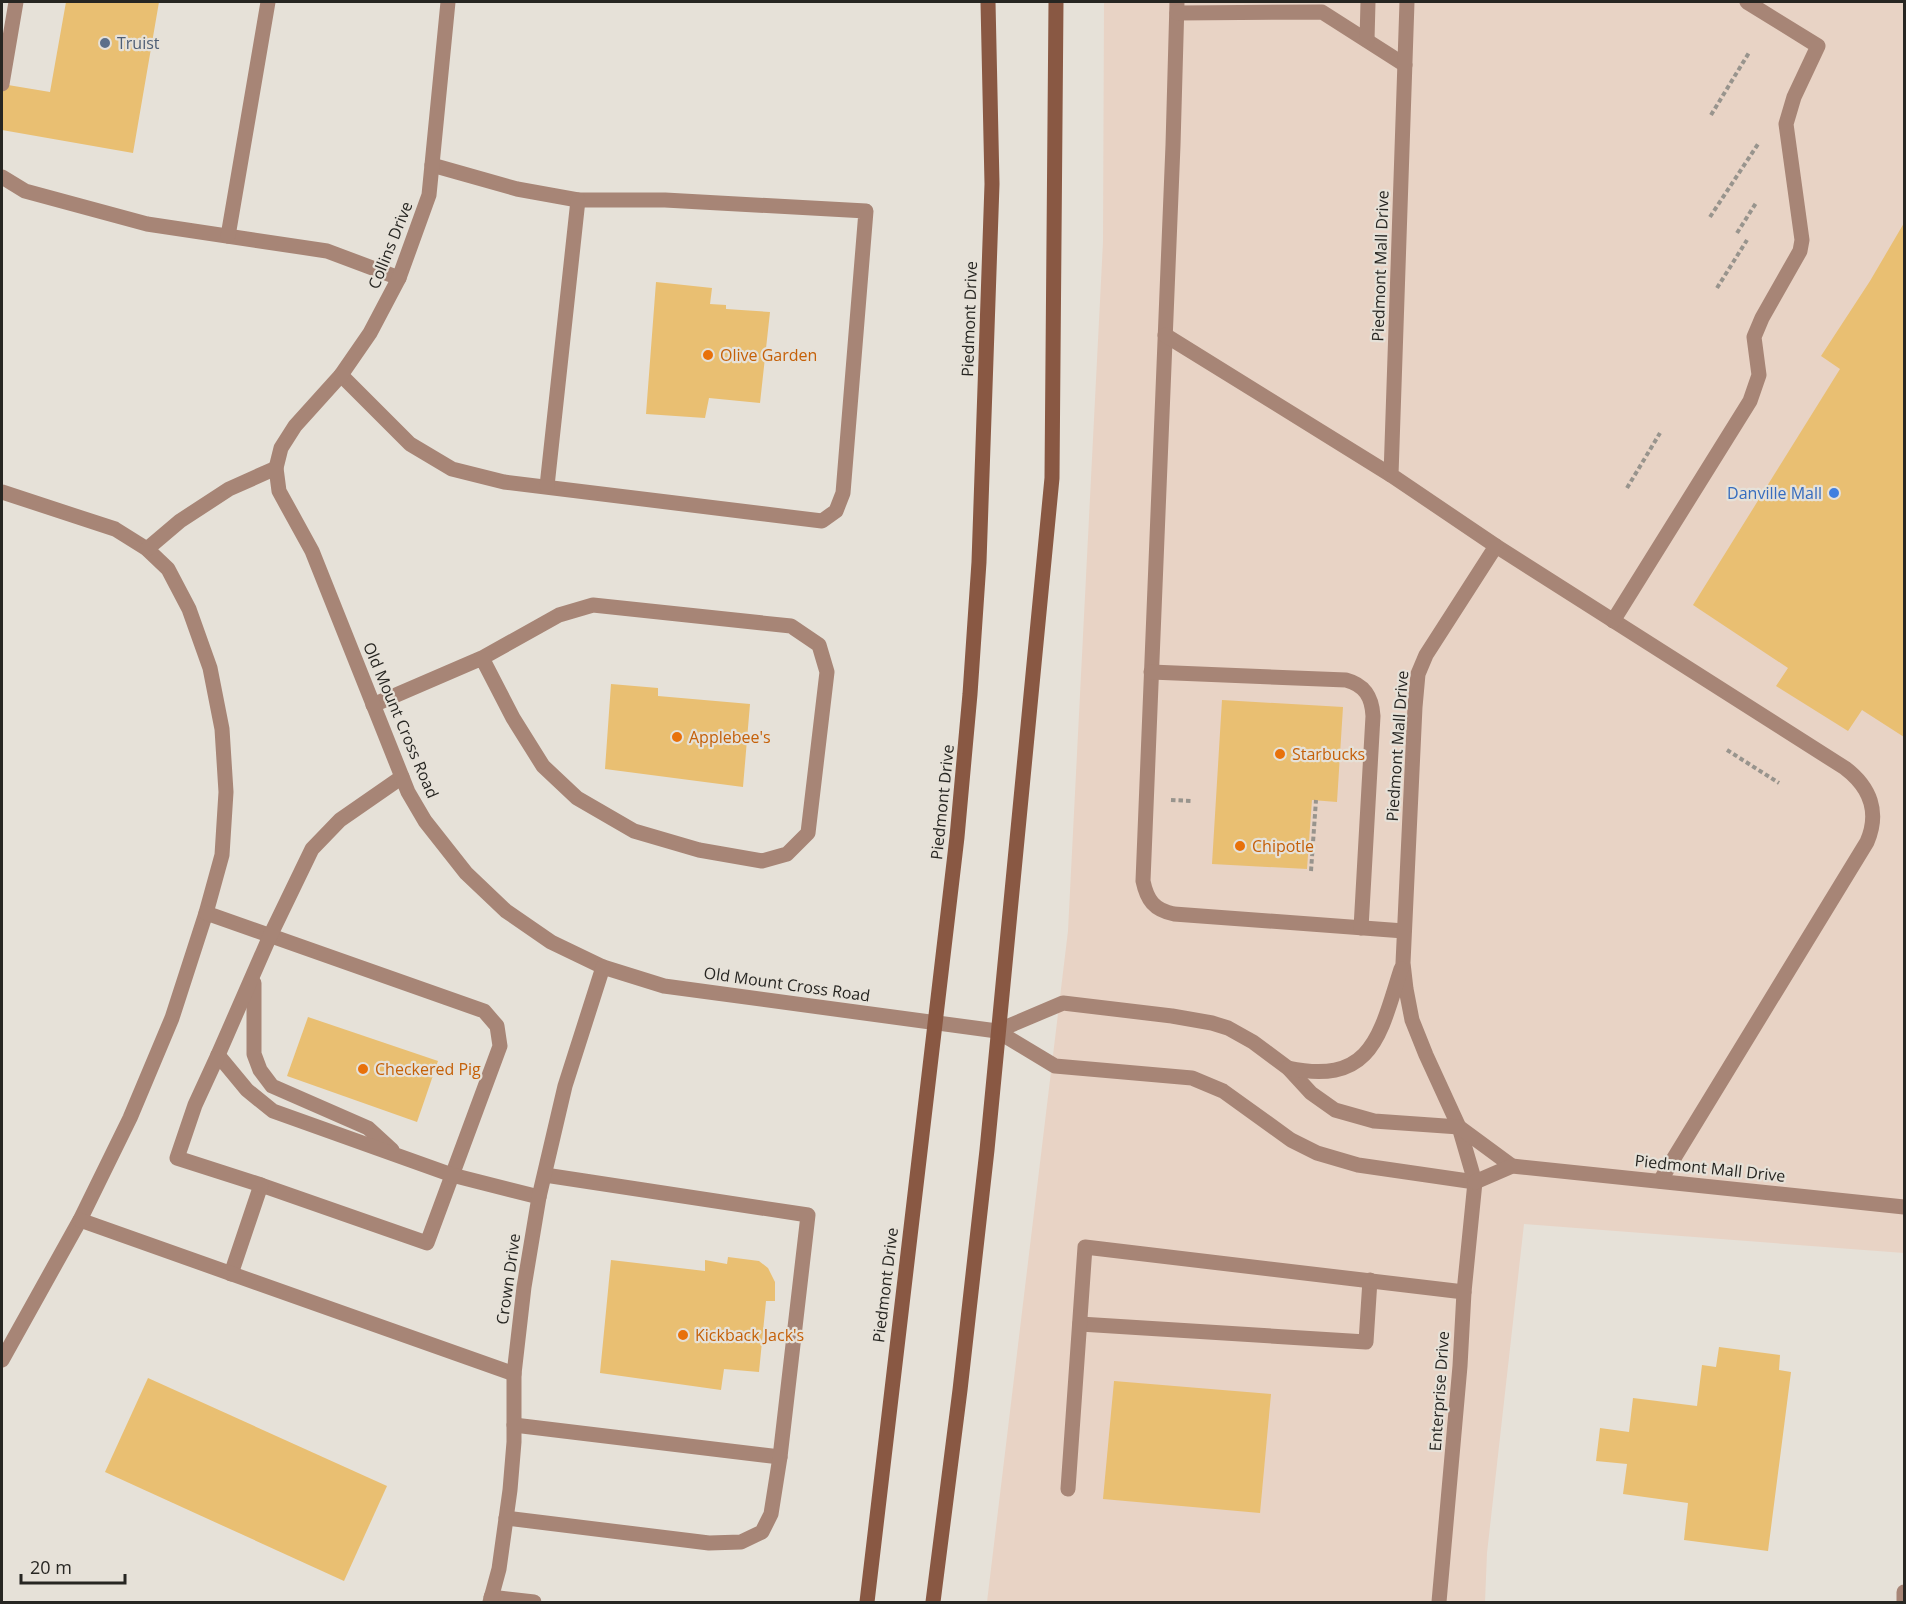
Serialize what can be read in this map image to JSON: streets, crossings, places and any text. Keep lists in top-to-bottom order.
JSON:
{
  "streets": {
    "main road": ["Piedmont Drive"],
    "street": [
      "Collins Drive",
      "Piedmont Mall Drive",
      "Old Mount Cross Road",
      "Crown Drive",
      "Enterprise Drive"
    ]
  },
  "crossings": [
    ["Collins Drive", "Old Mount Cross Road"],
    ["Piedmont Mall Drive", "Old Mount Cross Road"],
    ["Piedmont Mall Drive", "Enterprise Drive"],
    ["Piedmont Drive", "Old Mount Cross Road"],
    ["Old Mount Cross Road", "Crown Drive"],
    ["Old Mount Cross Road", "Enterprise Drive"]
  ],
  "places": [
    "Truist",
    "Olive Garden",
    "Danville Mall",
    "Applebee's",
    "Starbucks",
    "Chipotle",
    "Checkered Pig",
    "Kickback Jack's"
  ],
  "scale_bar": "20 m"
}
